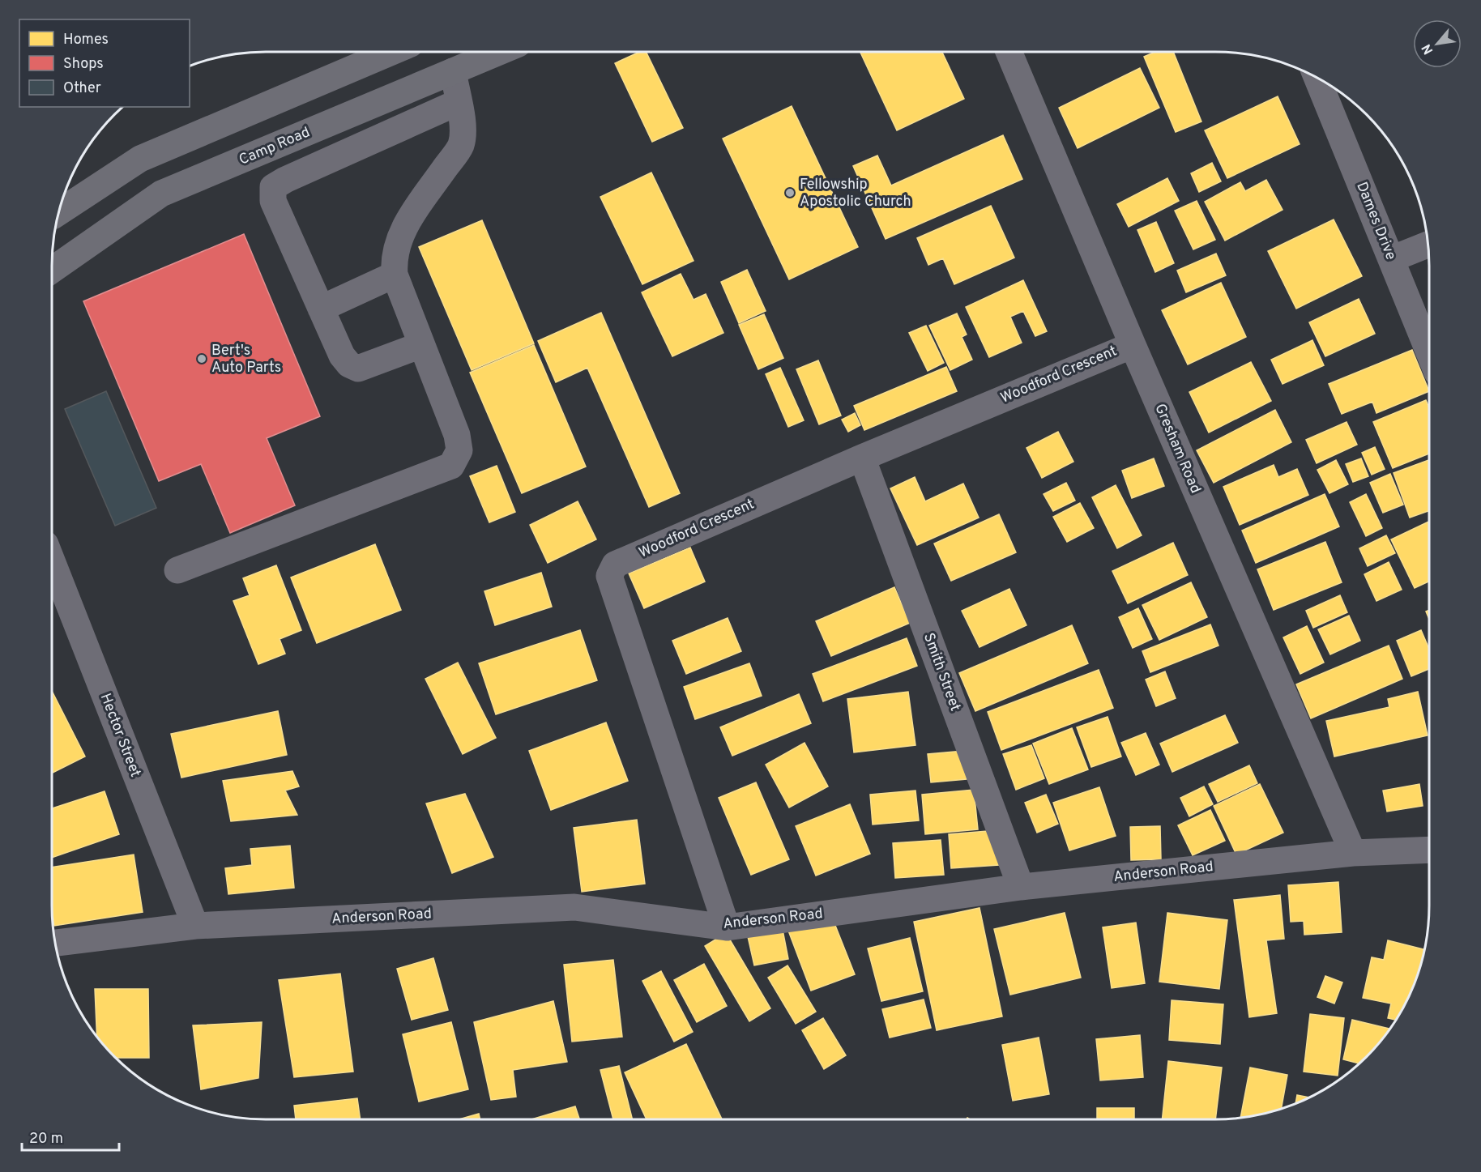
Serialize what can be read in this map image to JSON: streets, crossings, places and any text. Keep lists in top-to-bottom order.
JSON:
{
  "streets": {
    "main road": ["Camp Road"],
    "street": [
      "Dames Drive",
      "Woodford Crescent",
      "Gresham Road",
      "Smith Street",
      "Hector Street",
      "Anderson Road"
    ]
  },
  "crossings": [
    ["Woodford Crescent", "Gresham Road"],
    ["Woodford Crescent", "Smith Street"],
    ["Woodford Crescent", "Anderson Road"],
    ["Gresham Road", "Anderson Road"],
    ["Smith Street", "Anderson Road"],
    ["Hector Street", "Anderson Road"]
  ],
  "places": ["Fellowship Apostolic Church", "Bert's Auto Parts"],
  "legend": ["Homes", "Shops", "Other"],
  "scale_bar": "20 m",
  "north": "bottom left"
}
